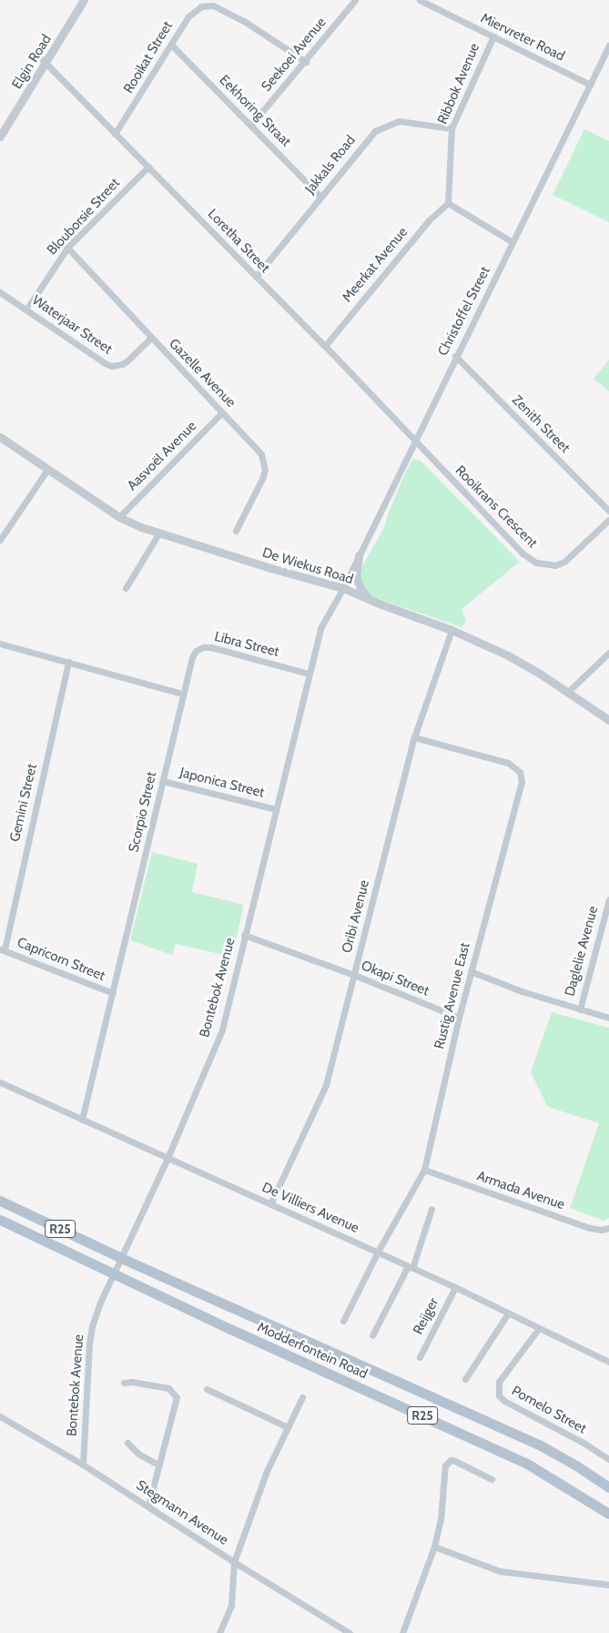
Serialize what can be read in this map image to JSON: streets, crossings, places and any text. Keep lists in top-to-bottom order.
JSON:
{
  "streets": {
    "main road": ["R25", "Modderfontein Road"],
    "street": [
      "Miervreter Road",
      "Seekoei Avenue",
      "Rooikat Street",
      "Elgin Road",
      "Ribbok Avenue",
      "Eekhoring Straat",
      "Jakkals Road",
      "Blouborsie Street",
      "Loretha Street",
      "Meerkat Avenue",
      "Christoffel Street",
      "Waterjaar Street",
      "Gazelle Avenue",
      "Zenith Street",
      "Aasvoël Avenue",
      "Rooikrans Crescent",
      "De Wiekus Road",
      "Libra Street",
      "Japonica Street",
      "Gemini Street",
      "Scorpio Street",
      "Oribi Avenue",
      "Daglelie Avenue",
      "Capricorn Street",
      "Okapi Street",
      "Bontebok Avenue",
      "Rustig Avenue East",
      "Armada Avenue",
      "De Villiers Avenue",
      "Reijger",
      "Pomelo Street",
      "Stegmann Avenue"
    ]
  },
  "crossings": [
    ["Miervreter Road", "Ribbok Avenue"],
    ["Miervreter Road", "Christoffel Street"],
    ["Seekoei Avenue", "Rooikat Street"],
    ["Seekoei Avenue", "Eekhoring Straat"],
    ["Rooikat Street", "Eekhoring Straat"],
    ["Rooikat Street", "Loretha Street"],
    ["Elgin Road", "Loretha Street"],
    ["Ribbok Avenue", "Jakkals Road"],
    ["Ribbok Avenue", "Meerkat Avenue"],
    ["Eekhoring Straat", "Jakkals Road"],
    ["Jakkals Road", "Loretha Street"],
    ["Blouborsie Street", "Loretha Street"],
    ["Blouborsie Street", "Waterjaar Street"],
    ["Blouborsie Street", "Gazelle Avenue"],
    ["Loretha Street", "Meerkat Avenue"],
    ["Loretha Street", "Christoffel Street"],
    ["Loretha Street", "Rooikrans Crescent"],
    ["Christoffel Street", "Zenith Street"],
    ["Christoffel Street", "Rooikrans Crescent"],
    ["Christoffel Street", "De Wiekus Road"],
    ["Christoffel Street", "Bontebok Avenue"],
    ["Waterjaar Street", "Gazelle Avenue"],
    ["Gazelle Avenue", "Aasvoël Avenue"],
    ["Aasvoël Avenue", "De Wiekus Road"],
    ["De Wiekus Road", "Oribi Avenue"],
    ["De Wiekus Road", "Bontebok Avenue"],
    ["Libra Street", "Scorpio Street"],
    ["Libra Street", "Bontebok Avenue"],
    ["Japonica Street", "Scorpio Street"],
    ["Japonica Street", "Bontebok Avenue"],
    ["Gemini Street", "Capricorn Street"],
    ["Scorpio Street", "Capricorn Street"],
    ["Scorpio Street", "De Villiers Avenue"],
    ["Oribi Avenue", "Okapi Street"],
    ["Oribi Avenue", "Rustig Avenue East"],
    ["Oribi Avenue", "De Villiers Avenue"],
    ["Okapi Street", "Bontebok Avenue"],
    ["Okapi Street", "Rustig Avenue East"],
    ["Bontebok Avenue", "De Villiers Avenue"],
    ["Bontebok Avenue", "Modderfontein Road"],
    ["Bontebok Avenue", "Stegmann Avenue"],
    ["Rustig Avenue East", "Armada Avenue"],
    ["Rustig Avenue East", "De Villiers Avenue"],
    ["De Villiers Avenue", "Reijger"],
    ["De Villiers Avenue", "Pomelo Street"]
  ]
}
